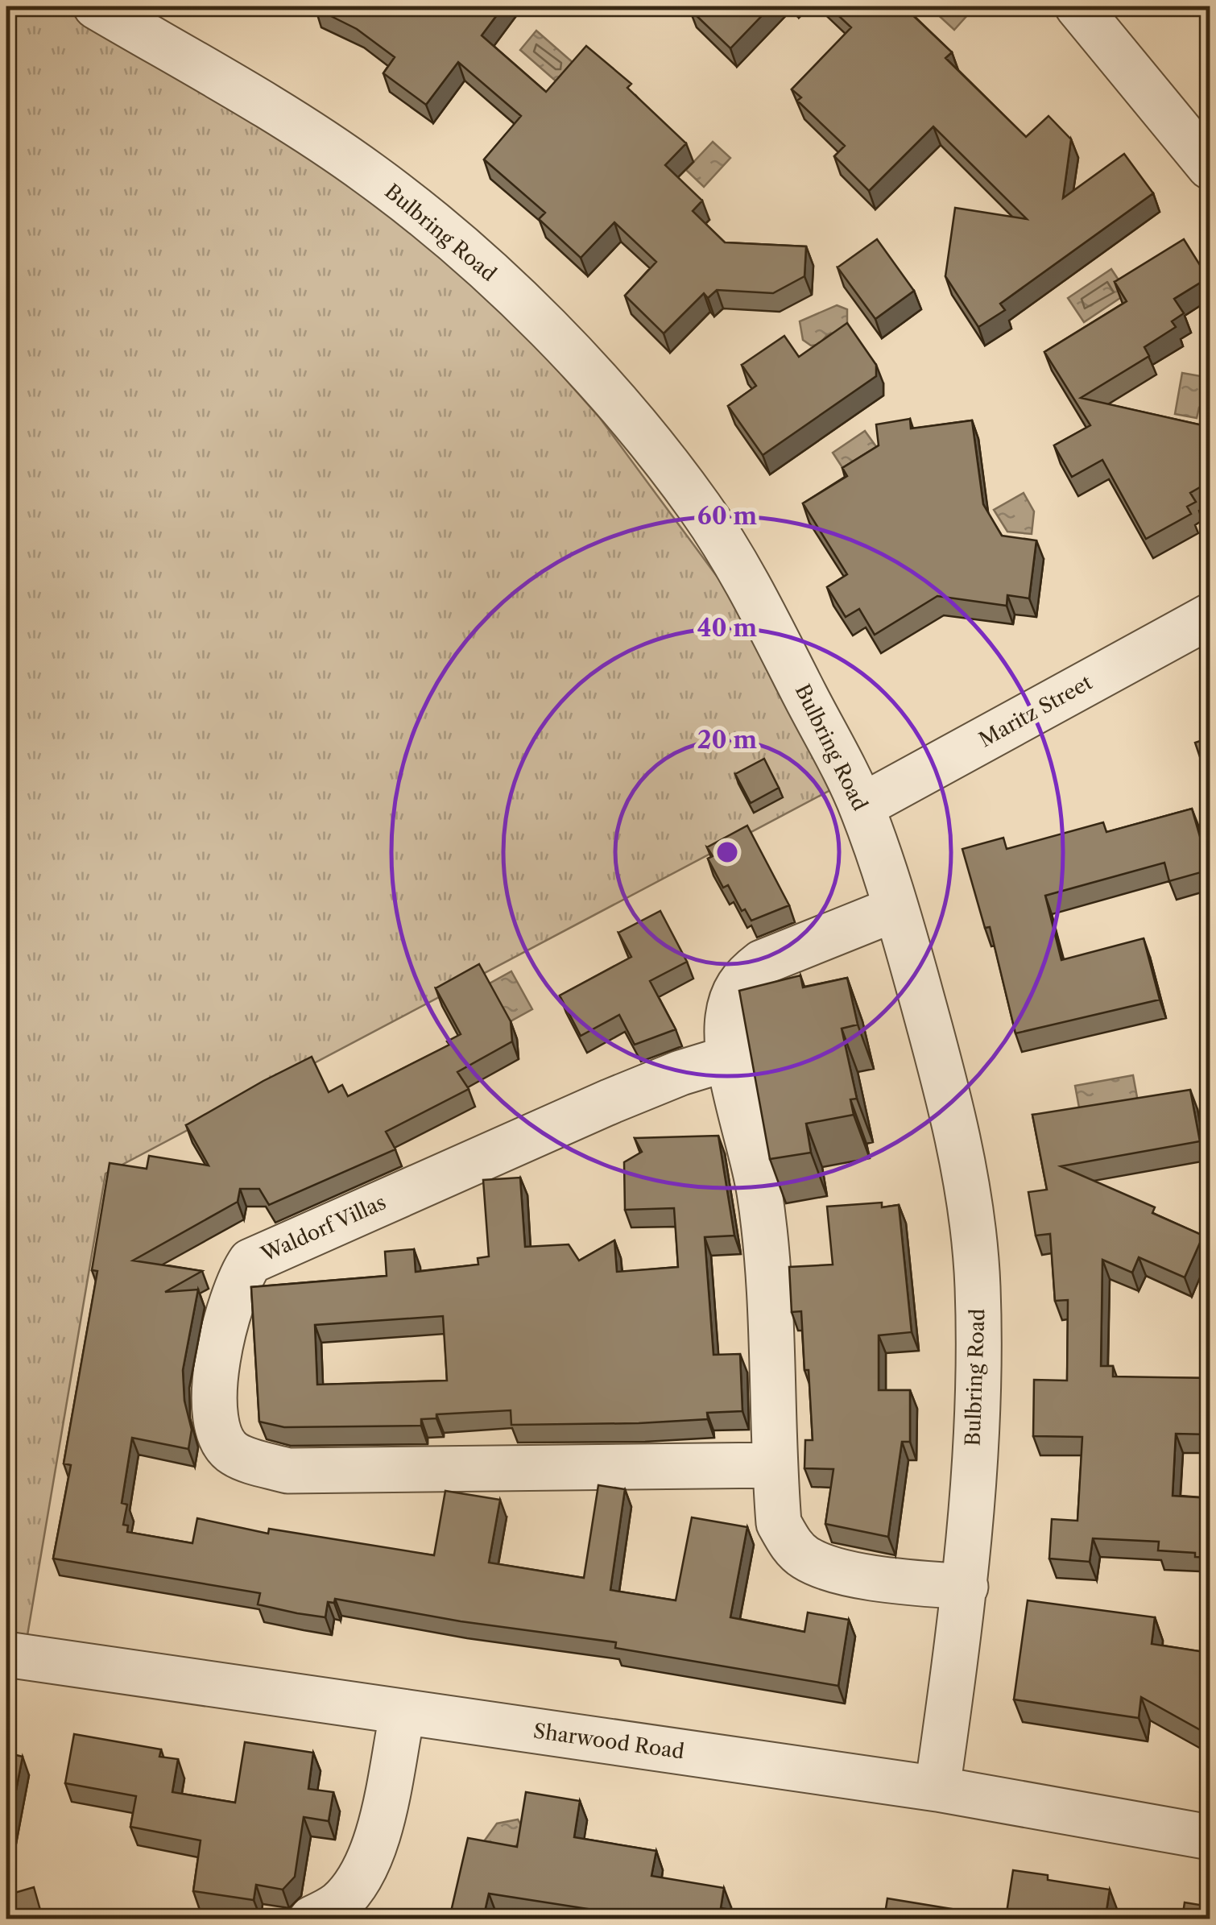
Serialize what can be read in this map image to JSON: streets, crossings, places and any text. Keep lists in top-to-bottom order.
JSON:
{
  "streets": {
    "street": [
      "Bulbring Road",
      "Maritz Street",
      "Waldorf Villas",
      "Sharwood Road"
    ]
  },
  "crossings": [
    ["Bulbring Road", "Maritz Street"],
    ["Bulbring Road", "Sharwood Road"]
  ],
  "rings": ["60 m", "40 m", "20 m"]
}
